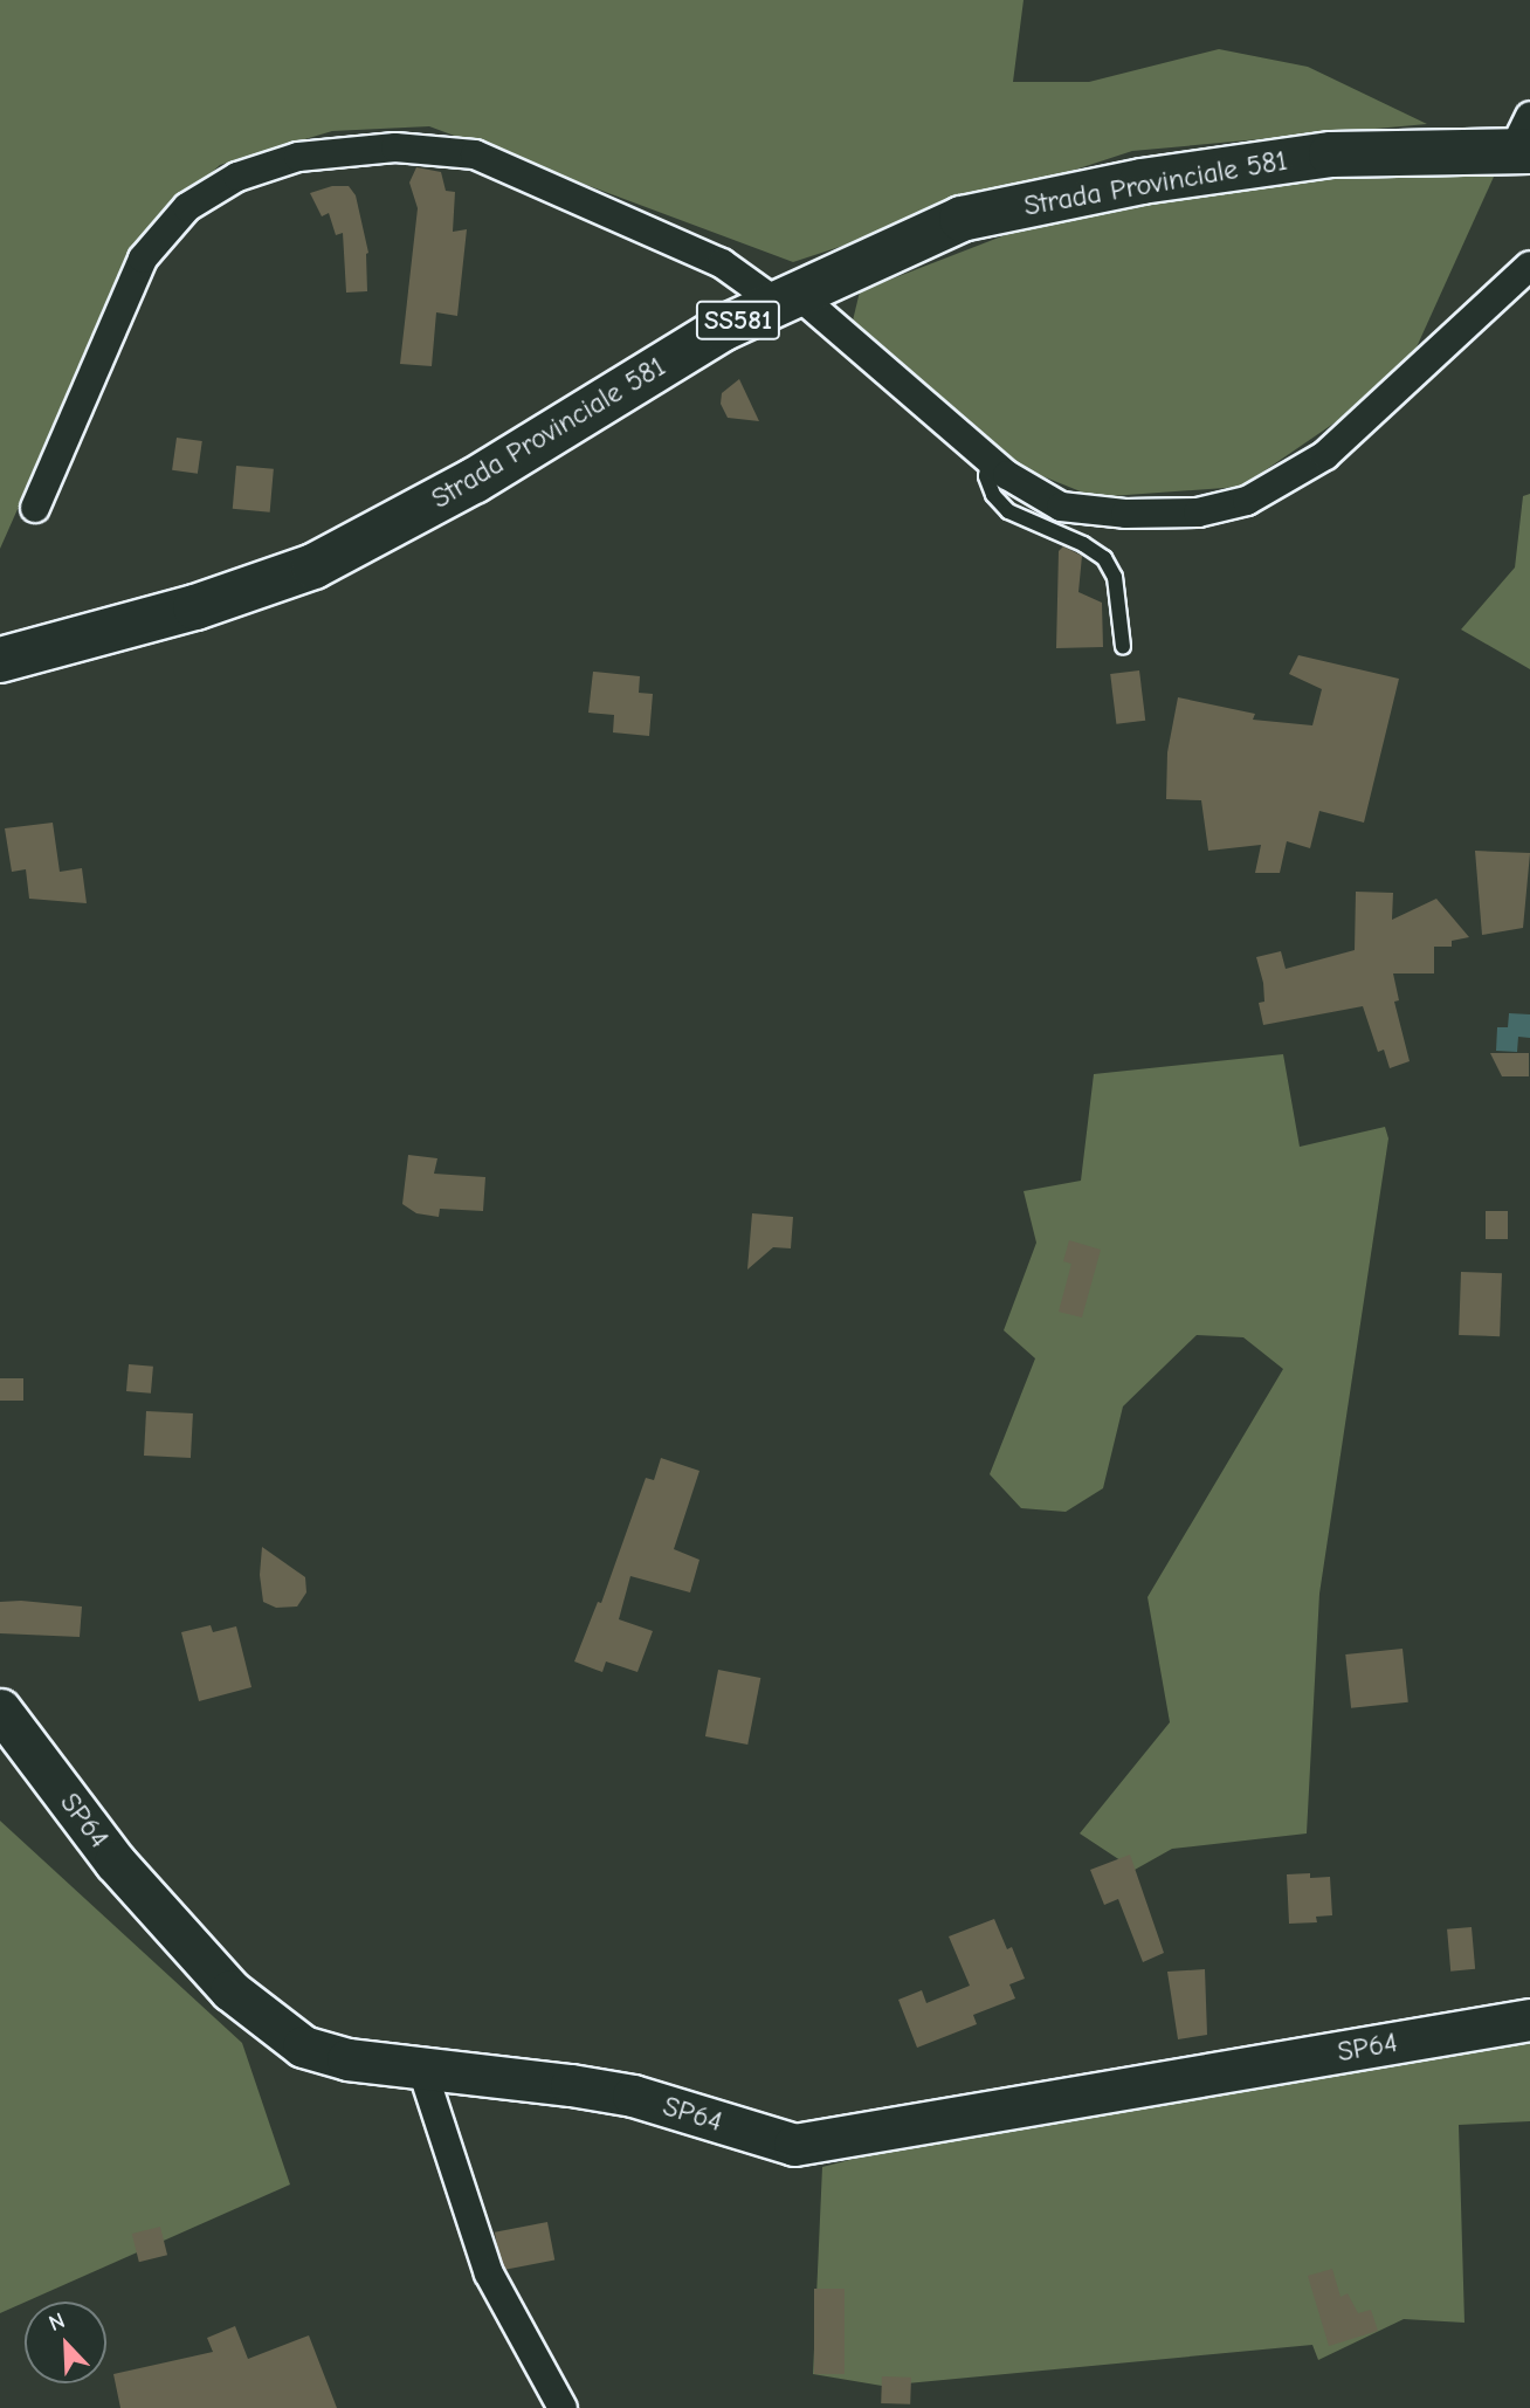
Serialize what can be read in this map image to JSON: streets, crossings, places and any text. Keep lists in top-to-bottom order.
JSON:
{
  "streets": {
    "main road": ["Strada Provinciale 581", "SS581"],
    "street": ["SP64"]
  },
  "north": "top left"
}
